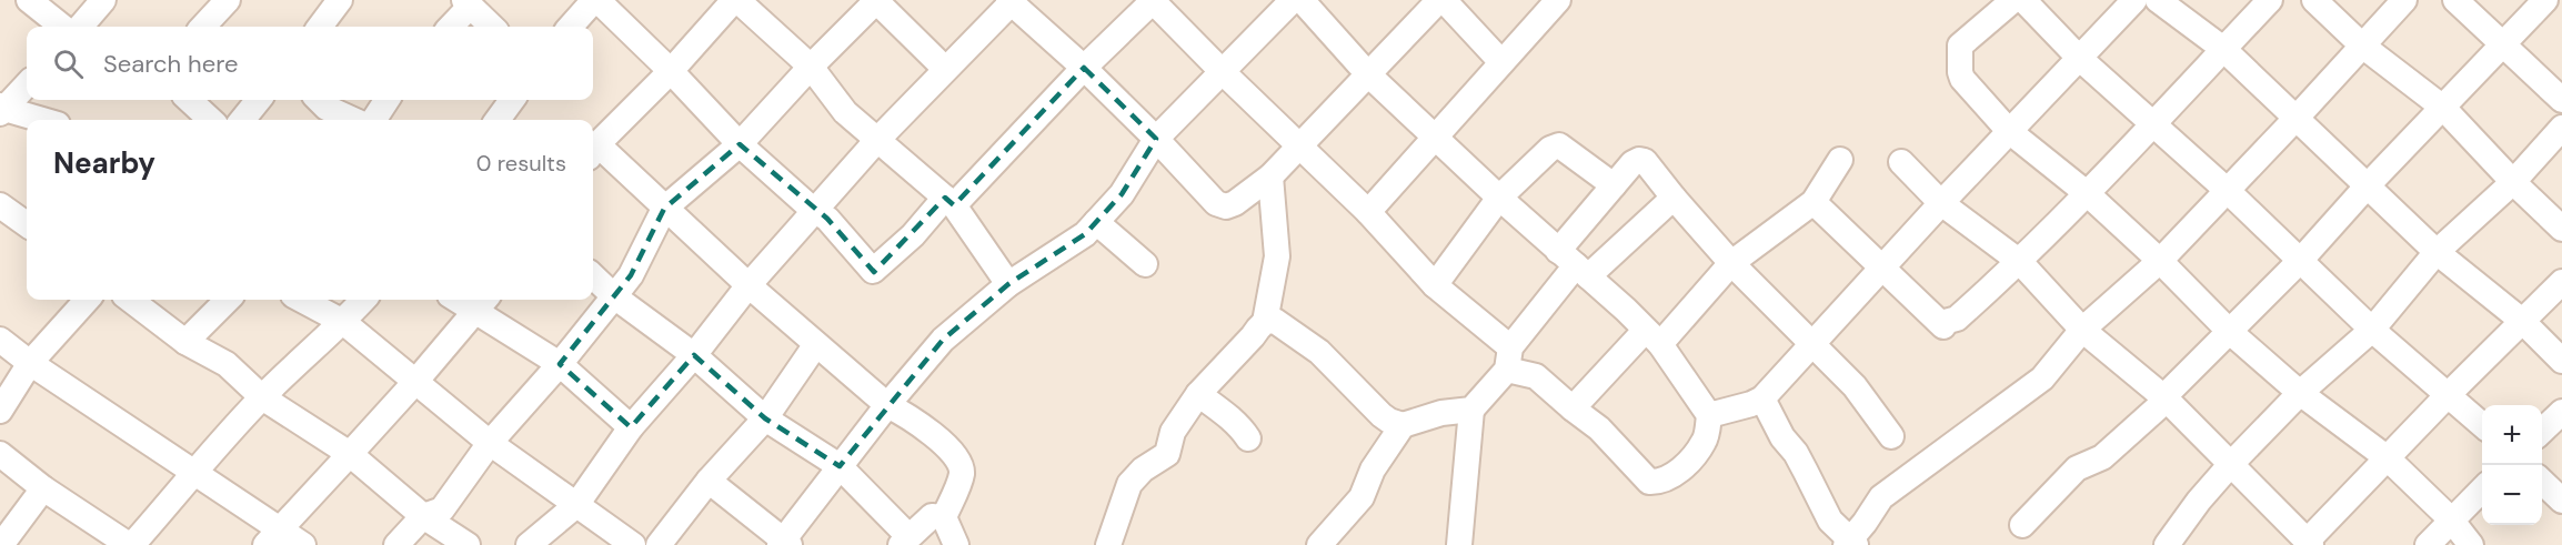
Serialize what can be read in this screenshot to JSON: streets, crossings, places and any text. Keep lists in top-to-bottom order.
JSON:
{
  "page": {
    "search": "Search here",
    "heading": ["Nearby", "0 results"],
    "map_buttons": ["+", "−"]
  }
}
